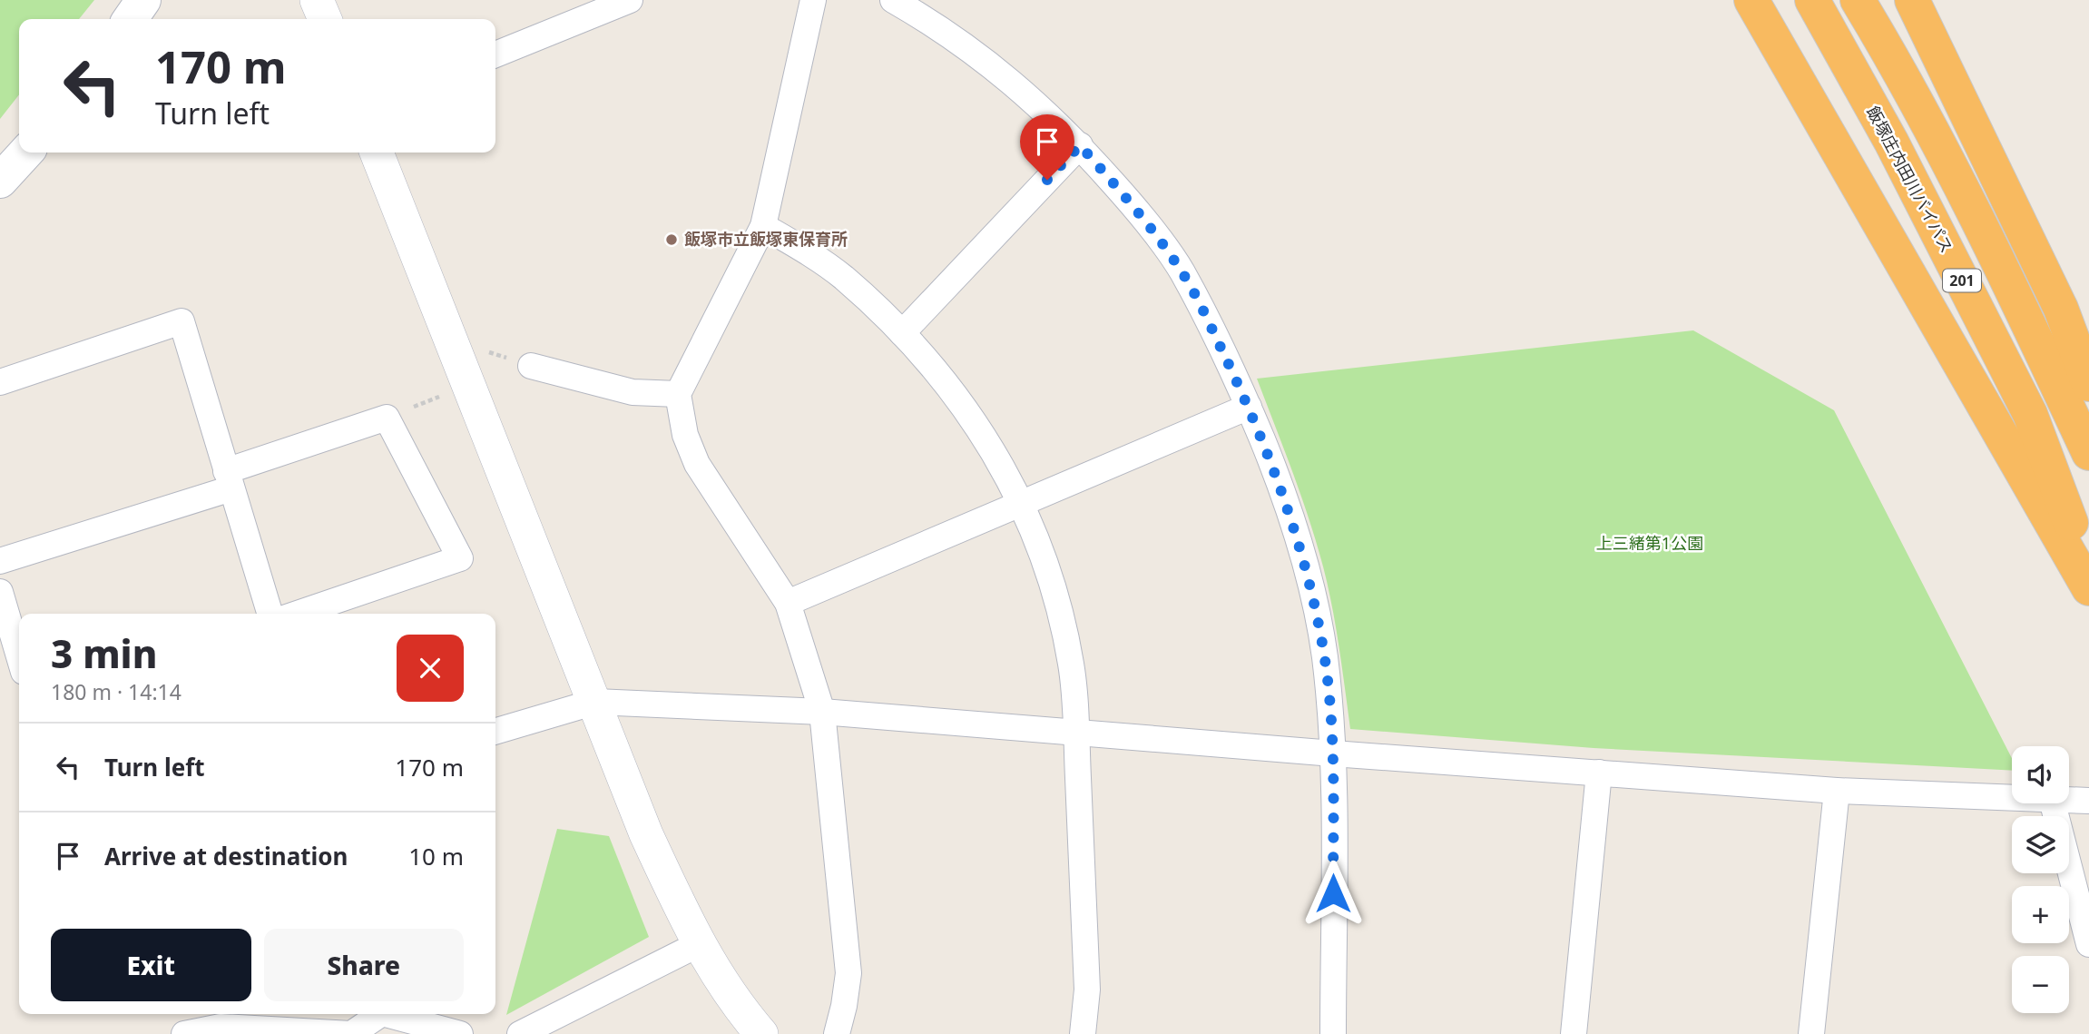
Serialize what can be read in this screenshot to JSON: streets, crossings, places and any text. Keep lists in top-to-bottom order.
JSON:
{
  "streets": {
    "highway": ["飯塚庄内田川バイパス", "201"]
  },
  "parks": ["上三緒第1公園"],
  "places": ["飯塚市立飯塚東保育所"],
  "page": {
    "turn": ["170 m", "Turn left"],
    "heading": ["3 min", "180 m · 14:14"],
    "list": [
      {
        "name": "Turn left",
        "value": "170 m"
      },
      {
        "name": "Arrive at destination",
        "value": "10 m"
      }
    ],
    "map_buttons": ["+", "−"],
    "buttons": ["Exit", "Share"]
  }
}
